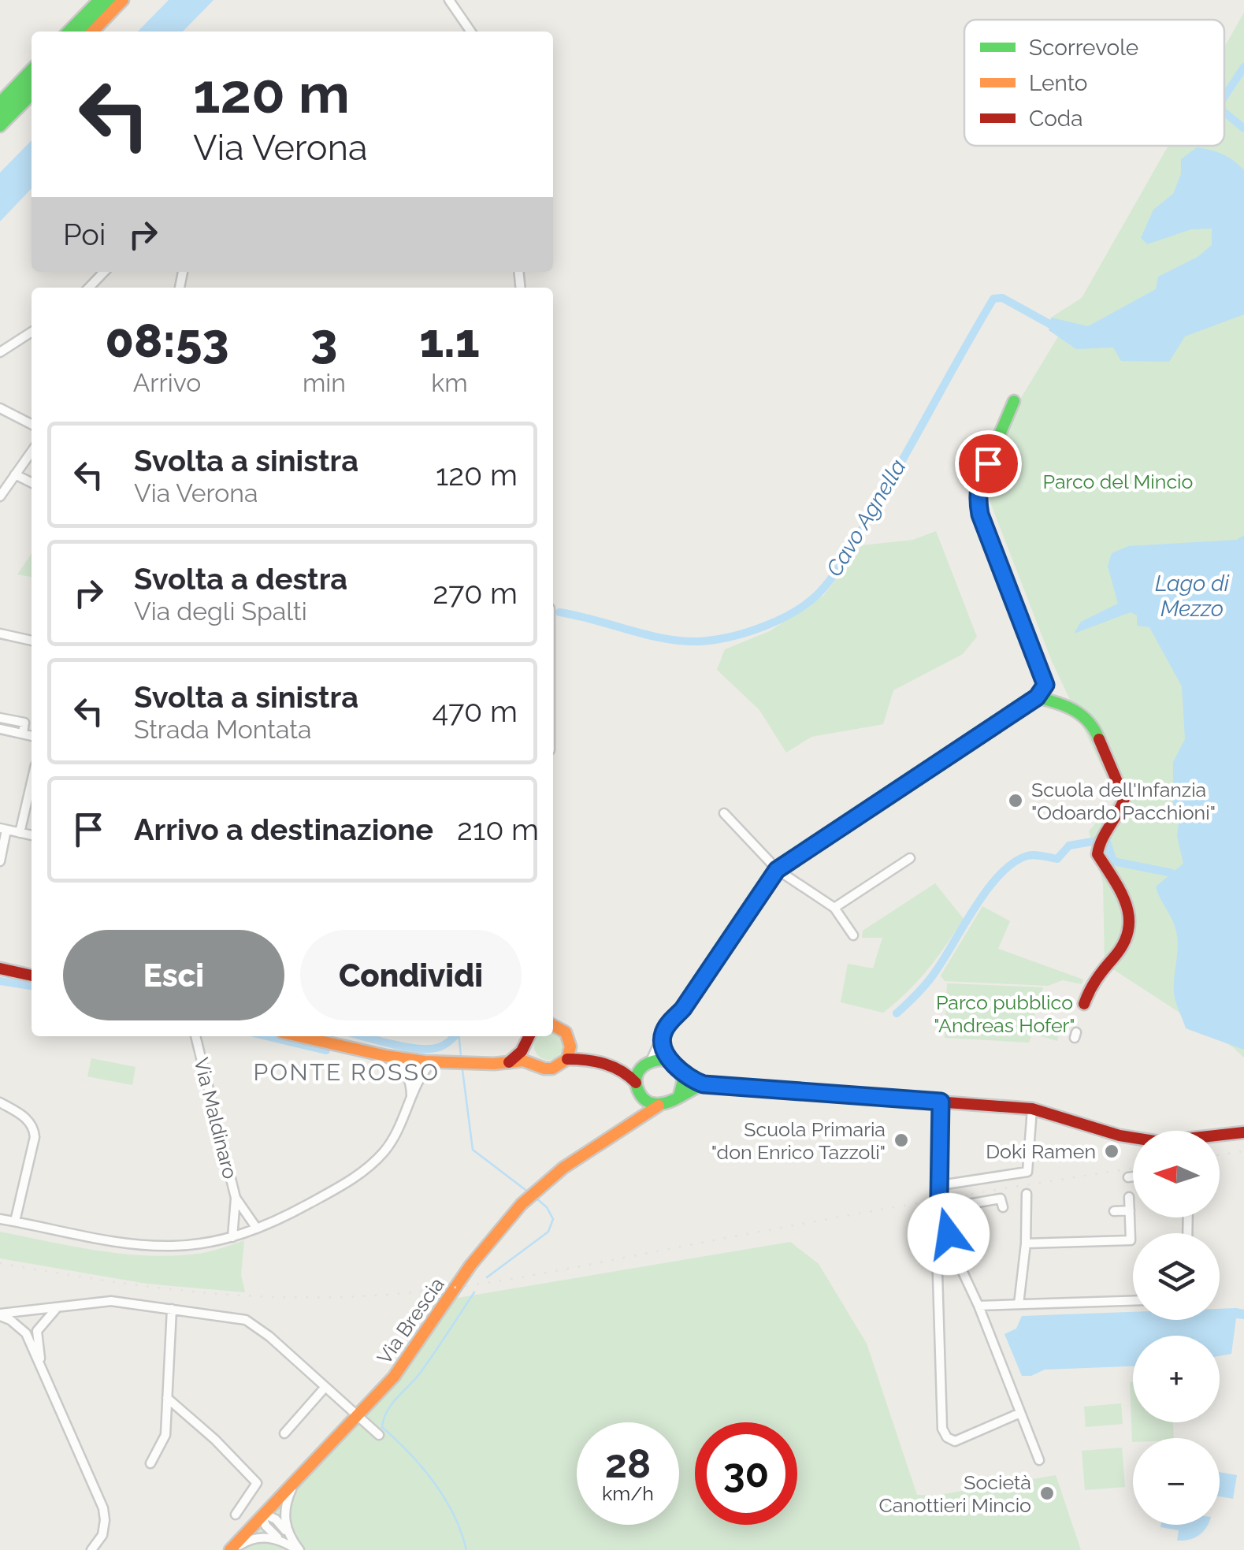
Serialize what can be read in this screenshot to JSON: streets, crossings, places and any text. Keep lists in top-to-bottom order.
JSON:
{
  "streets": {
    "main road": ["Via Brescia"],
    "street": ["Via Maldinaro"]
  },
  "districts": ["PONTE ROSSO"],
  "water": ["Cavo Agnella", "Lago di Mezzo"],
  "parks": ["Parco del Mincio", "Parco pubblico \"Andreas Hofer\""],
  "places": [
    "Scuola dell'Infanzia \"Odoardo Pacchioni\"",
    "Scuola Primaria \"don Enrico Tazzoli\"",
    "Doki Ramen",
    "Società Canottieri Mincio"
  ],
  "legend": ["Scorrevole", "Lento", "Coda"],
  "north": "left",
  "page": {
    "turn": ["120 m", "Via Verona"],
    "then": "Poi",
    "eta": [
      "08:53",
      "Arrivo",
      "3",
      "min",
      "1.1",
      "km"
    ],
    "list": [
      {
        "name": "Svolta a sinistra",
        "note": "Via Verona",
        "value": "120 m"
      },
      {
        "name": "Svolta a destra",
        "note": "Via degli Spalti",
        "value": "270 m"
      },
      {
        "name": "Svolta a sinistra",
        "note": "Strada Montata",
        "value": "470 m"
      },
      {
        "name": "Arrivo a destinazione",
        "value": "210 m"
      }
    ],
    "buttons": ["Esci", "Condividi"],
    "map_buttons": ["+", "−"],
    "speed": "28 km/h",
    "limit": "30"
  }
}
